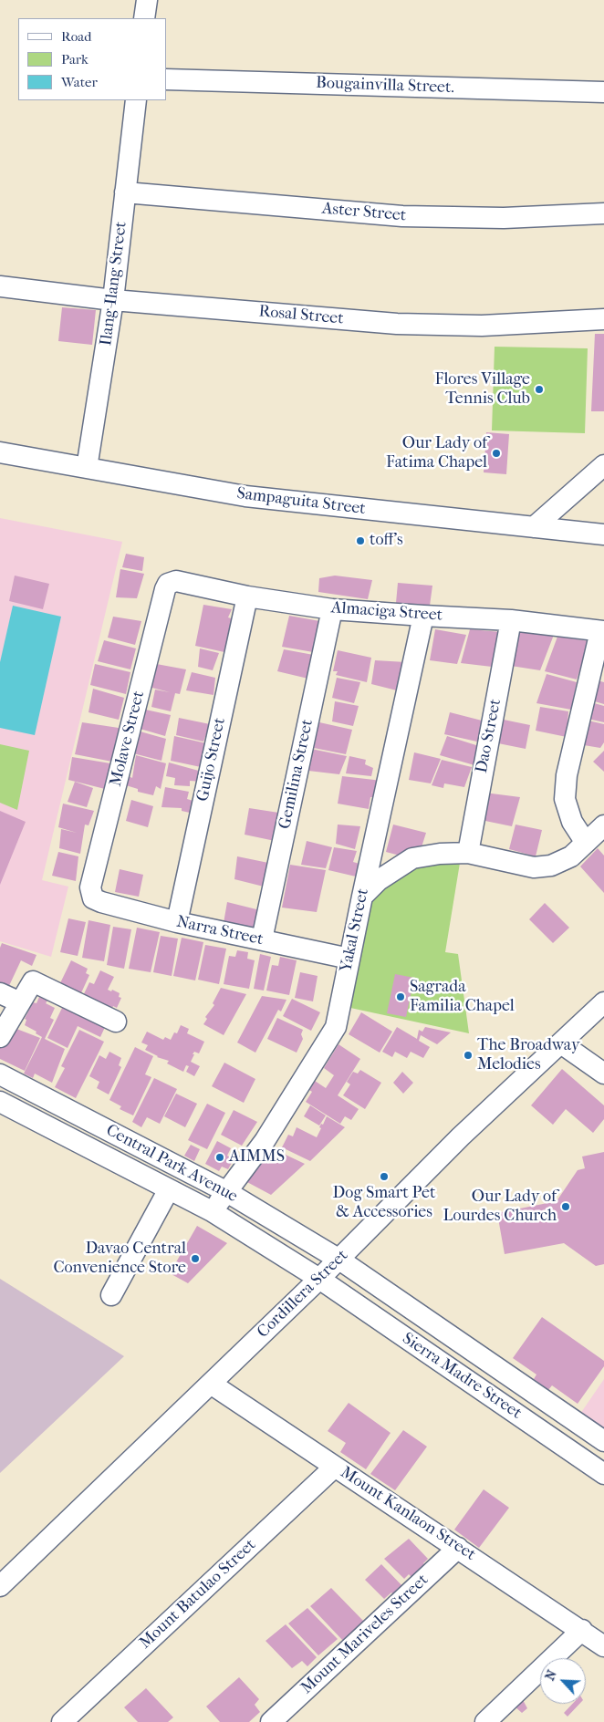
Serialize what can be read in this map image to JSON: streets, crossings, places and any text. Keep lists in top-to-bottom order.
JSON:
{
  "streets": {
    "street": [
      "Bougainvilla Street.",
      "Aster Street",
      "Ilang-Ilang Street",
      "Rosal Street",
      "Sampaguita Street",
      "Almaciga Street",
      "Dao Street",
      "Molave Street",
      "Guijo Street",
      "Gemilina Street",
      "Yakal Street",
      "Narra Street",
      "Central Park Avenue",
      "Cordillera Street",
      "Sierra Madre Street",
      "Mount Kanlaon Street",
      "Mount Batulao Street",
      "Mount Mariveles Street"
    ]
  },
  "crossings": [
    ["Aster Street", "Ilang-Ilang Street"],
    ["Ilang-Ilang Street", "Rosal Street"],
    ["Ilang-Ilang Street", "Sampaguita Street"],
    ["Almaciga Street", "Dao Street"],
    ["Almaciga Street", "Molave Street"],
    ["Almaciga Street", "Guijo Street"],
    ["Almaciga Street", "Gemilina Street"],
    ["Almaciga Street", "Yakal Street"],
    ["Molave Street", "Narra Street"],
    ["Guijo Street", "Narra Street"],
    ["Gemilina Street", "Narra Street"],
    ["Yakal Street", "Narra Street"],
    ["Yakal Street", "Central Park Avenue"],
    ["Central Park Avenue", "Cordillera Street"],
    ["Central Park Avenue", "Sierra Madre Street"],
    ["Cordillera Street", "Sierra Madre Street"],
    ["Cordillera Street", "Mount Kanlaon Street"],
    ["Mount Kanlaon Street", "Mount Batulao Street"],
    ["Mount Kanlaon Street", "Mount Mariveles Street"]
  ],
  "places": [
    "Flores Village Tennis Club",
    "Our Lady of Fatima Chapel",
    "toff's",
    "Sagrada Familia Chapel",
    "The Broadway Melodies",
    "AIMMS",
    "Dog Smart Pet & Accessories",
    "Our Lady of Lourdes Church",
    "Davao Central Convenience Store"
  ],
  "legend": ["Road", "Park", "Water"],
  "north": "top left"
}
